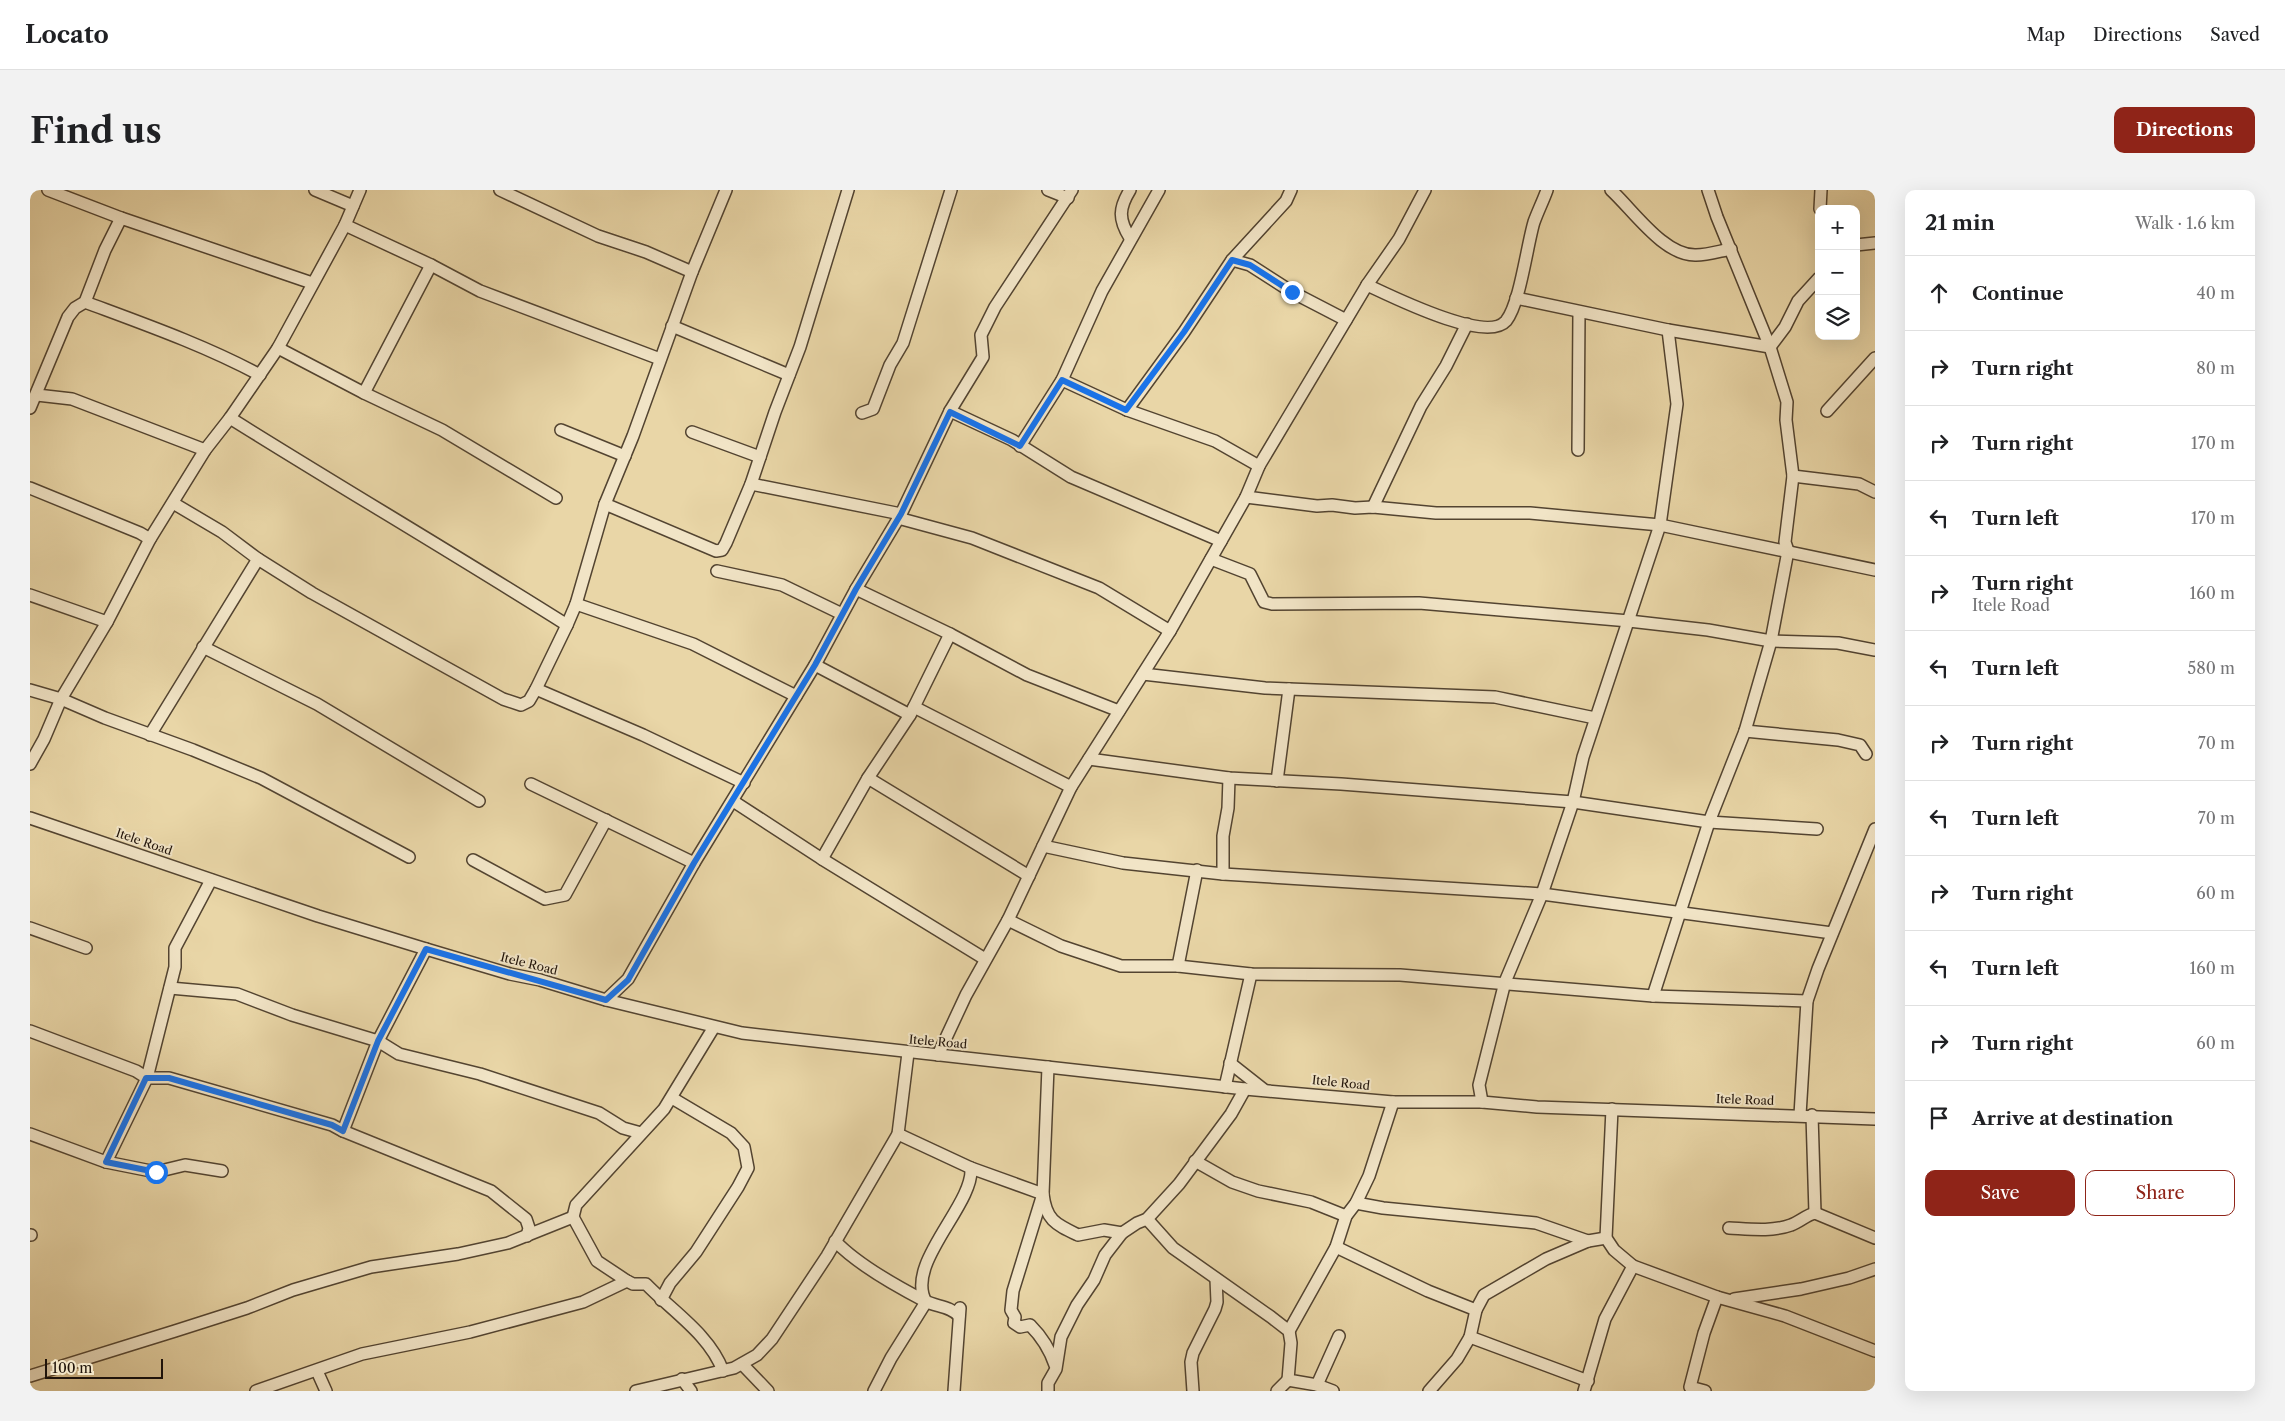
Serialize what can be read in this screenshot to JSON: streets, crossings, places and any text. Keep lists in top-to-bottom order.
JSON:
{
  "streets": {
    "street": ["Itele Road"]
  },
  "scale_bar": "100 m",
  "page": {
    "header": "Locato",
    "nav": ["Map", "Directions", "Saved"],
    "buttons": [
      "Directions",
      ["Save", "Share"]
    ],
    "title": "Find us",
    "heading": ["21 min", "Walk · 1.6 km"],
    "map_buttons": ["+", "−"],
    "list": [
      ["Continue", "40 m"],
      ["Turn right", "80 m"],
      ["Turn right", "170 m"],
      ["Turn left", "170 m"],
      ["Turn right", "Itele Road", "160 m"],
      ["Turn left", "580 m"],
      ["Turn right", "70 m"],
      ["Turn left", "70 m"],
      ["Turn right", "60 m"],
      ["Turn left", "160 m"],
      ["Turn right", "60 m"],
      "Arrive at destination"
    ],
    "scale": "100 m"
  }
}
